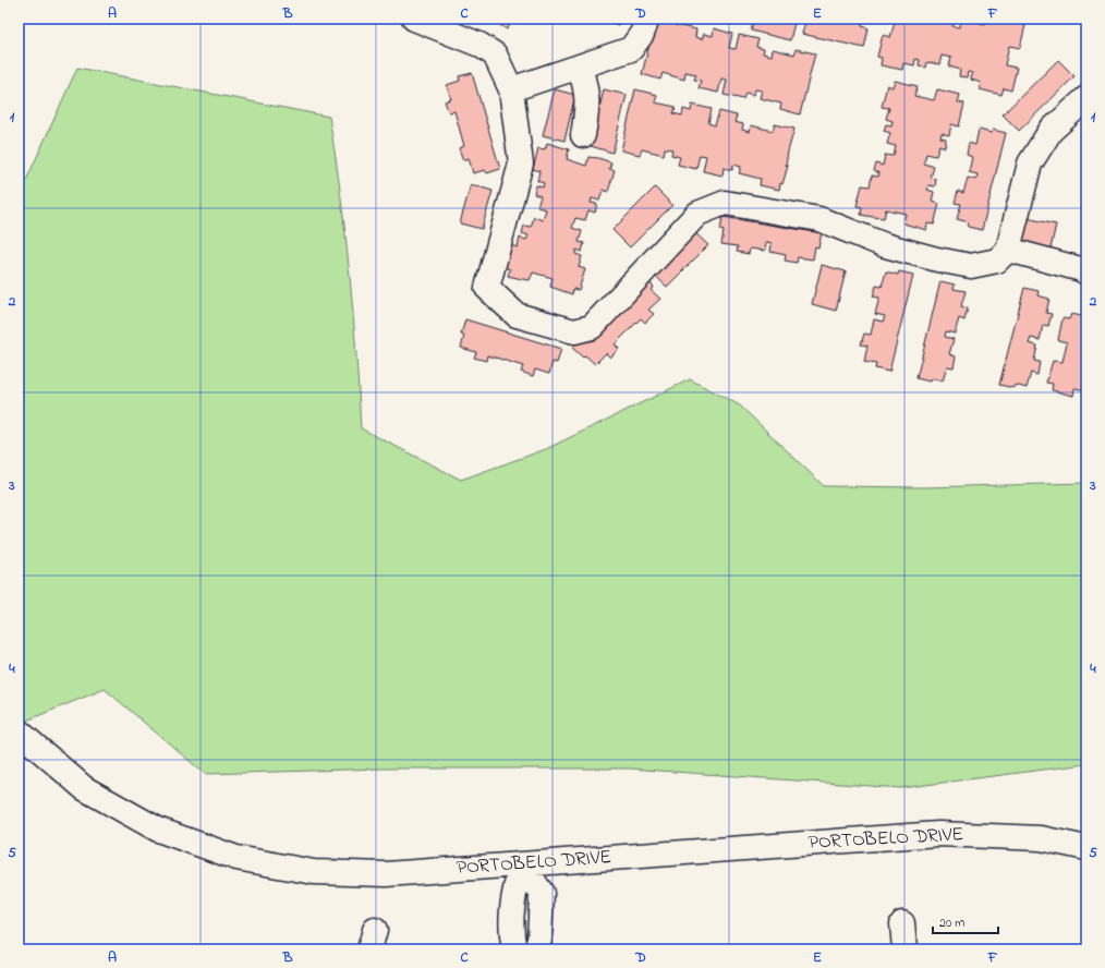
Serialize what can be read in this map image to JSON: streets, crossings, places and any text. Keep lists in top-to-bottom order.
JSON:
{
  "streets": {
    "street": ["PORTOBELO DRIVE"]
  },
  "scale_bar": "20 m",
  "grid": {
    "columns": [
      "A",
      "B",
      "C",
      "D",
      "E",
      "F"
    ],
    "rows": [
      "1",
      "2",
      "3",
      "4",
      "5"
    ]
  }
}
